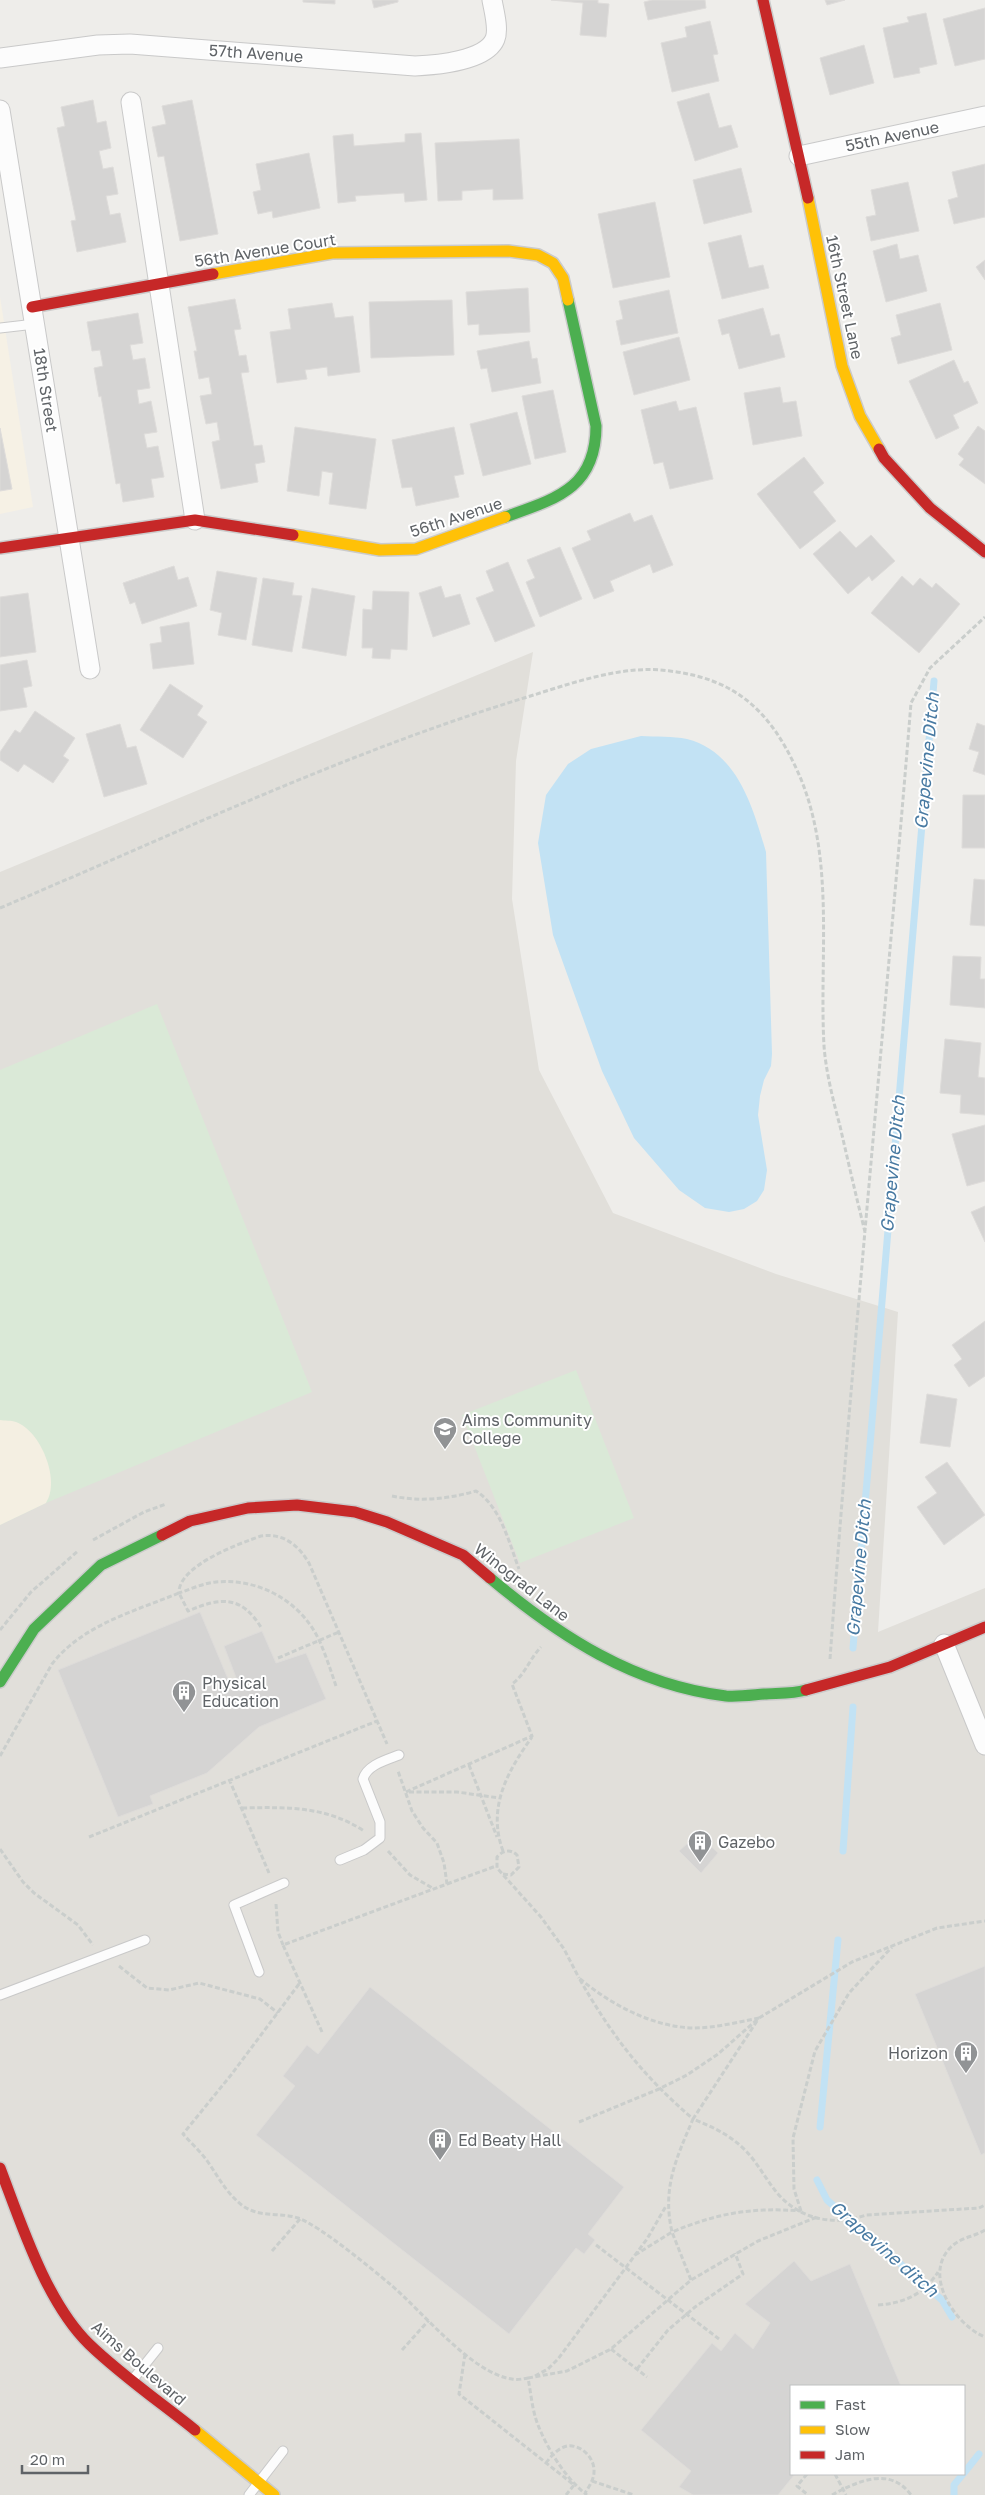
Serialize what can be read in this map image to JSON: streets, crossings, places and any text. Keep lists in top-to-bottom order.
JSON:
{
  "streets": {
    "street": [
      "57th Avenue",
      "55th Avenue",
      "56th Avenue Court",
      "16th Street Lane",
      "18th Street",
      "56th Avenue",
      "Winograd Lane",
      "Aims Boulevard"
    ]
  },
  "crossings": [
    ["55th Avenue", "16th Street Lane"],
    ["56th Avenue Court", "18th Street"],
    ["56th Avenue Court", "56th Avenue"],
    ["18th Street", "56th Avenue"]
  ],
  "water": ["Grapevine Ditch", "Grapevine ditch"],
  "places": {
    "school or university": ["Aims Community College"],
    "building": [
      "Physical Education",
      "Gazebo",
      "Horizon",
      "Ed Beaty Hall"
    ]
  },
  "legend": ["Fast", "Slow", "Jam"],
  "scale_bar": "20 m"
}
